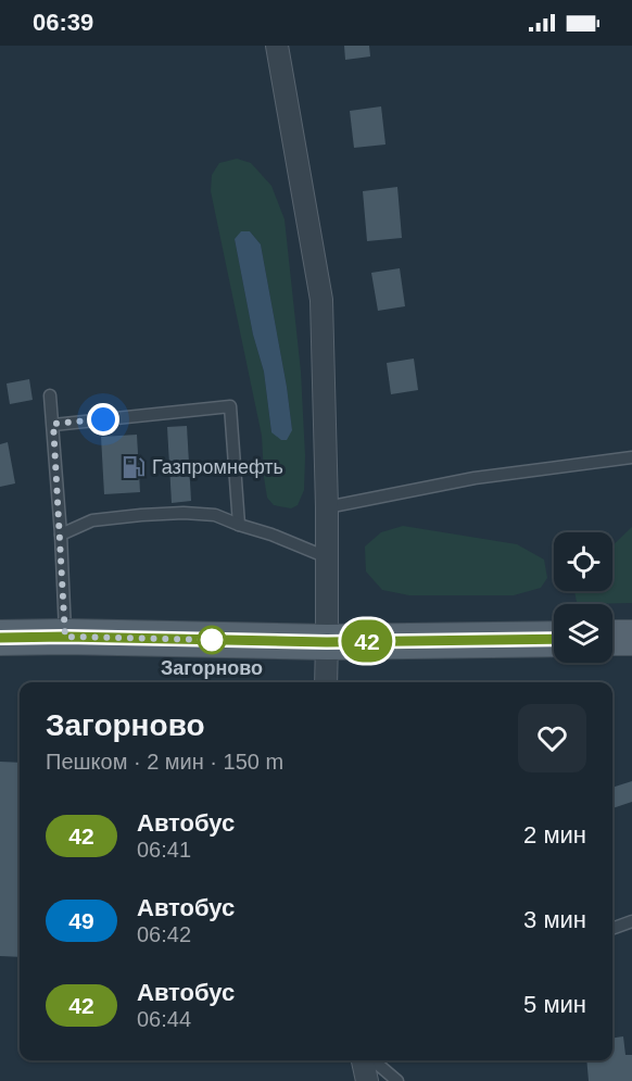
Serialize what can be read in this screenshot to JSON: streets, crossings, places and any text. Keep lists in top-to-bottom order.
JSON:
{
  "places": {
    "fuel station": ["Газпромнефть"],
    "other": ["Загорново"]
  },
  "lines": ["bus line 42"],
  "page": {
    "status": "06:39",
    "on_map": "42",
    "heading": ["Загорново", "Пешком · 2 мин · 150 m"],
    "list": [
      {
        "mark": "42",
        "name": "Автобус",
        "note": "06:41",
        "value": "2 мин"
      },
      {
        "mark": "49",
        "name": "Автобус",
        "note": "06:42",
        "value": "3 мин"
      },
      {
        "mark": "42",
        "name": "Автобус",
        "note": "06:44",
        "value": "5 мин"
      }
    ]
  }
}
